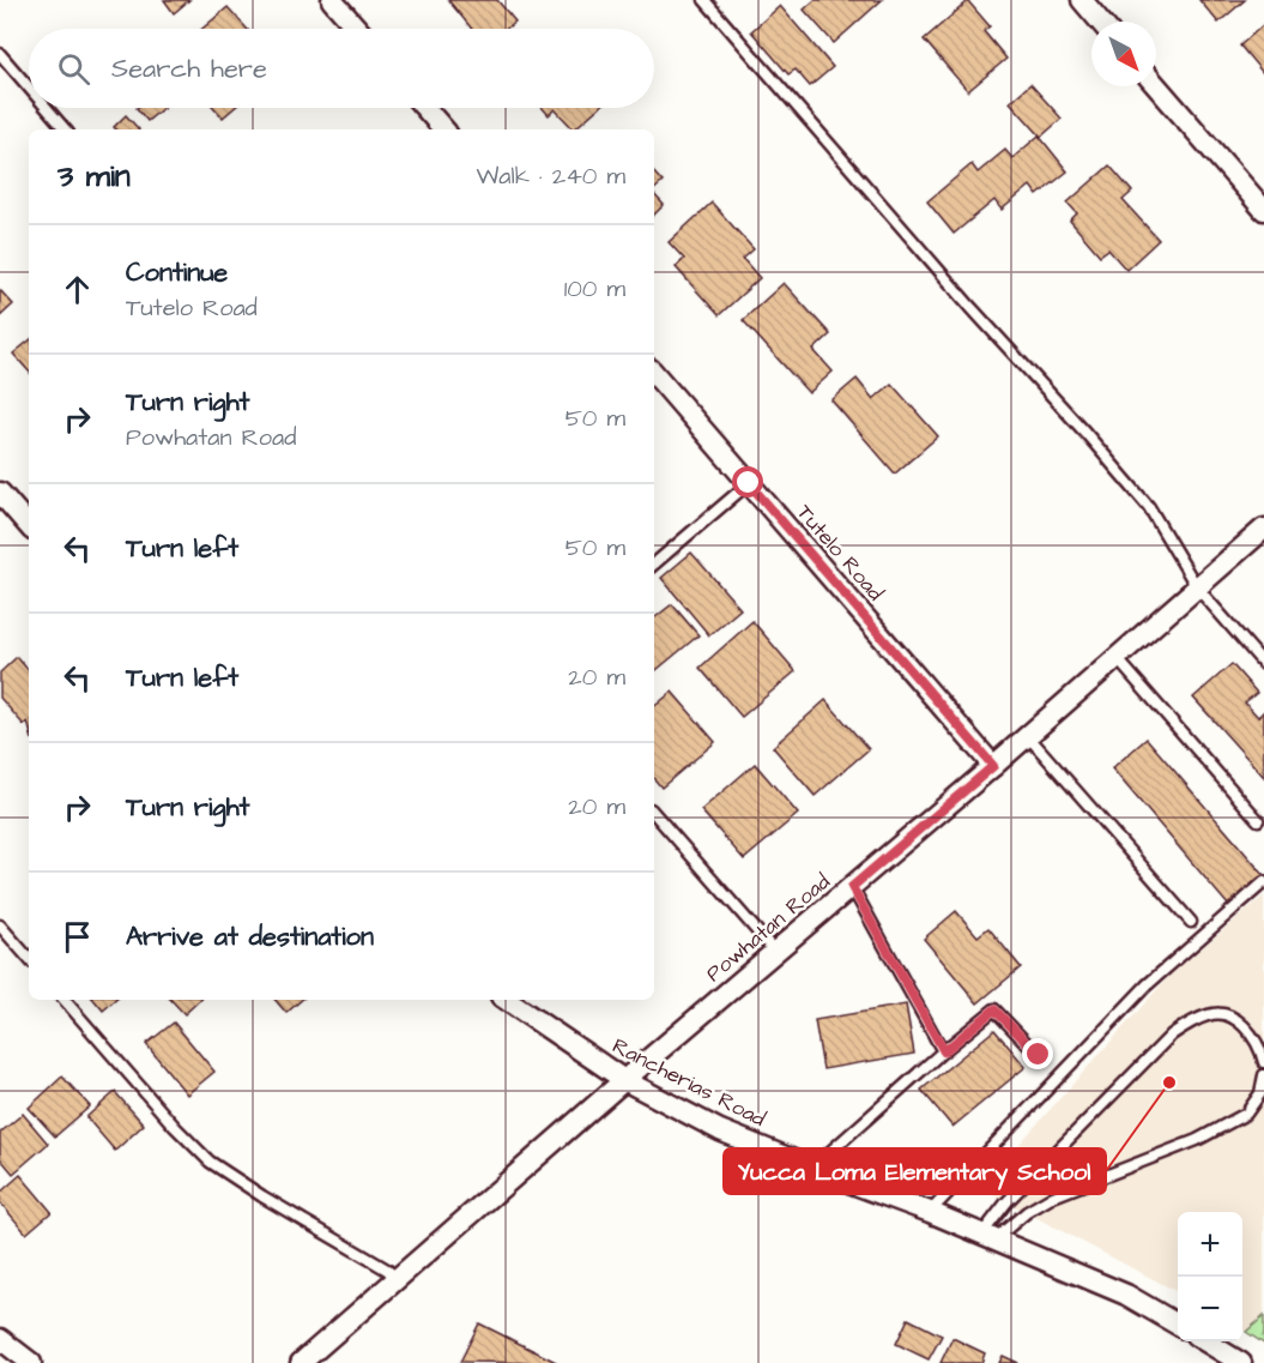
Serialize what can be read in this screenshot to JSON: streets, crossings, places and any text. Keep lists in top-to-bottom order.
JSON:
{
  "streets": {
    "street": ["Tutelo Road", "Powhatan Road", "Rancherias Road"]
  },
  "crossings": [
    ["Tutelo Road", "Powhatan Road"],
    ["Powhatan Road", "Rancherias Road"]
  ],
  "places": ["Yucca Loma Elementary School"],
  "north": "bottom right",
  "page": {
    "search": "Search here",
    "heading": ["3 min", "Walk · 240 m"],
    "list": [
      ["Continue", "Tutelo Road", "100 m"],
      ["Turn right", "Powhatan Road", "50 m"],
      ["Turn left", "50 m"],
      ["Turn left", "20 m"],
      ["Turn right", "20 m"],
      "Arrive at destination"
    ],
    "map_buttons": ["+", "−"]
  }
}
